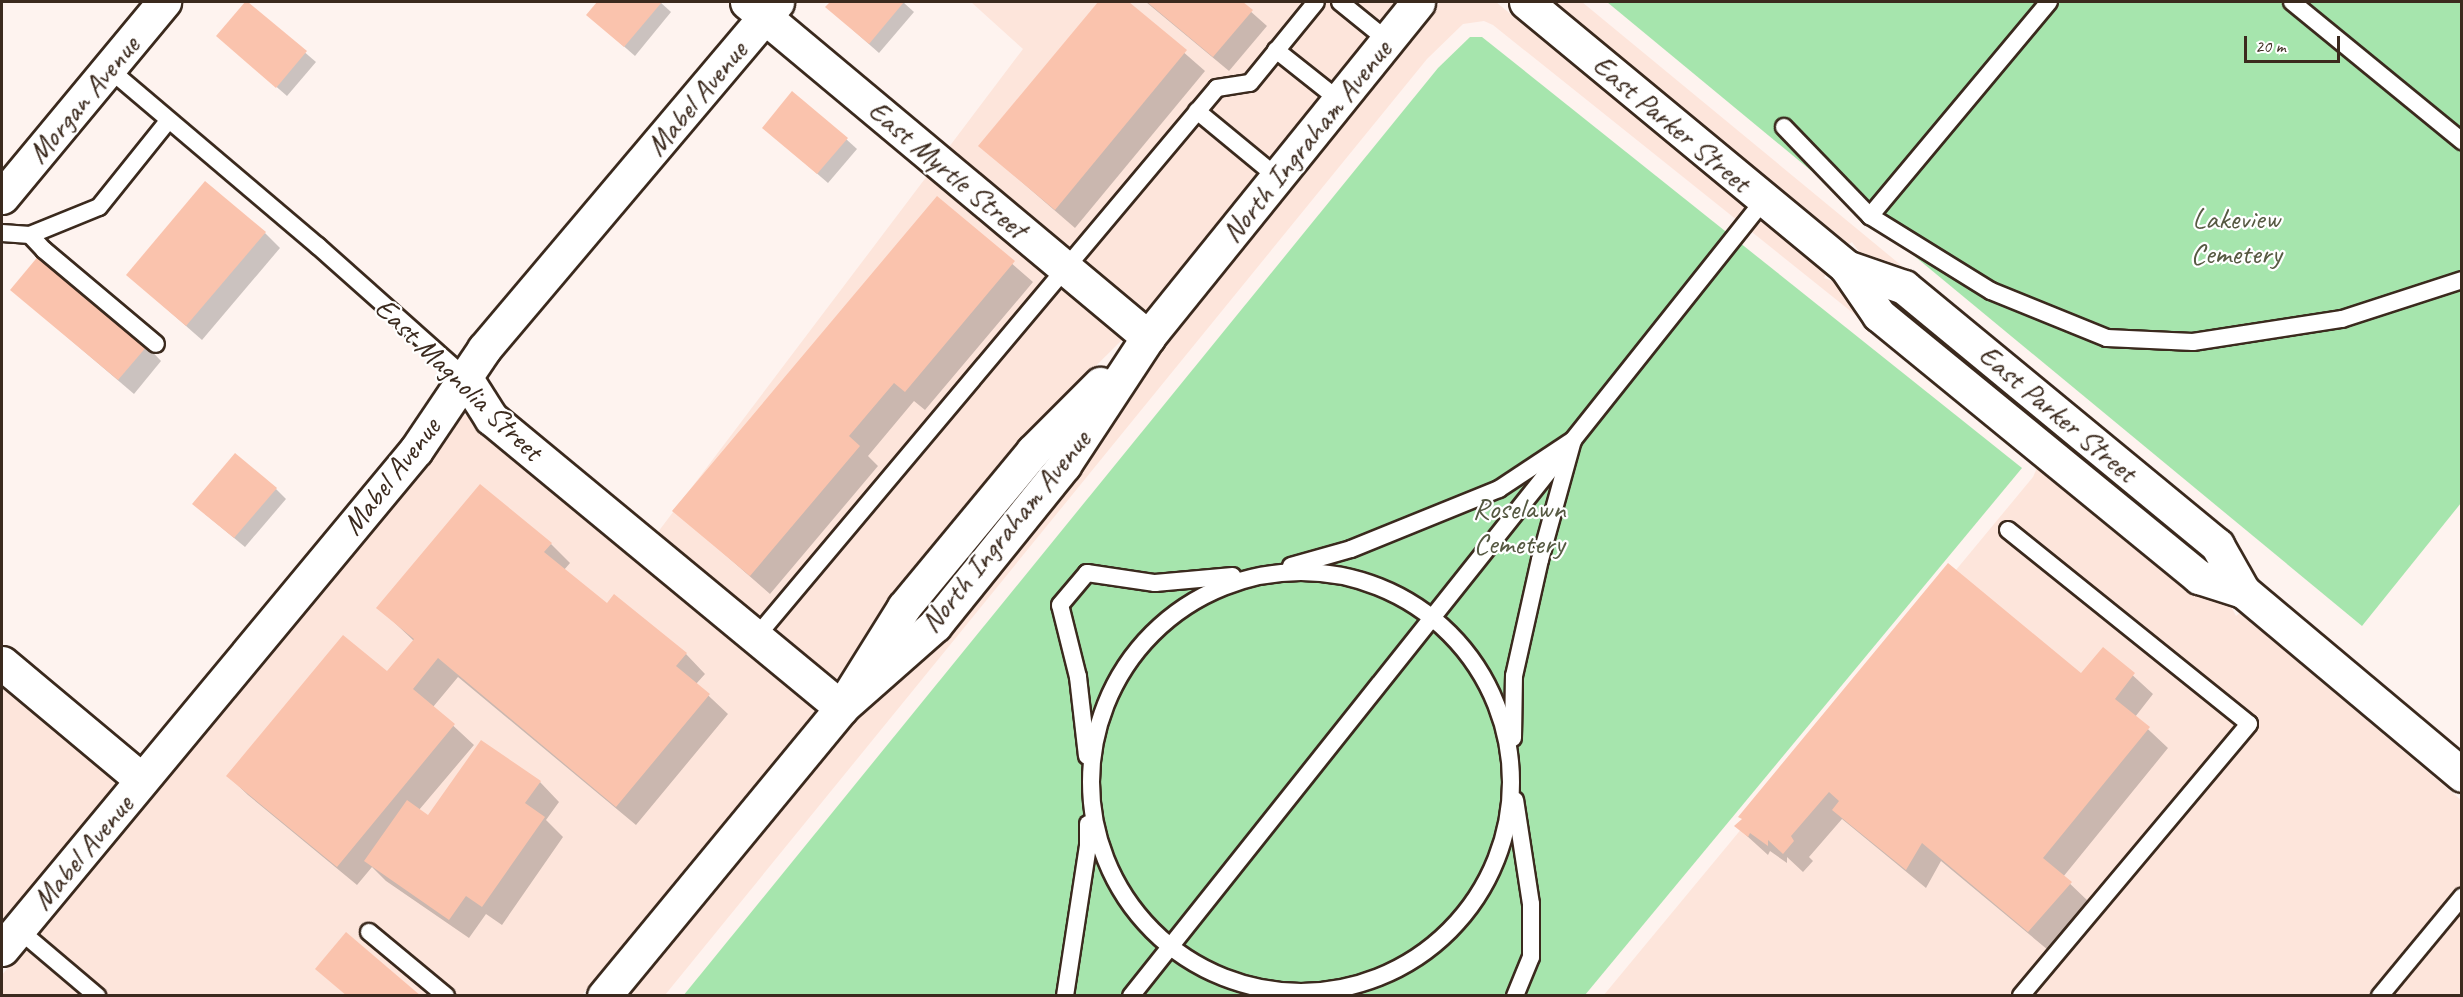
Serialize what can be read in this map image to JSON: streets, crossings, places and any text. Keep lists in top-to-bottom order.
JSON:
{
  "streets": {
    "street": [
      "Mabel Avenue",
      "Morgan Avenue",
      "East Parker Street",
      "North Ingraham Avenue",
      "East Myrtle Street",
      "East Magnolia Street"
    ]
  },
  "crossings": [
    ["Mabel Avenue", "East Myrtle Street"],
    ["Mabel Avenue", "East Magnolia Street"],
    ["Morgan Avenue", "East Magnolia Street"],
    ["North Ingraham Avenue", "East Myrtle Street"],
    ["North Ingraham Avenue", "East Magnolia Street"]
  ],
  "parks": ["Lakeview Cemetery", "Roselawn Cemetery"],
  "scale_bar": "20 m"
}
